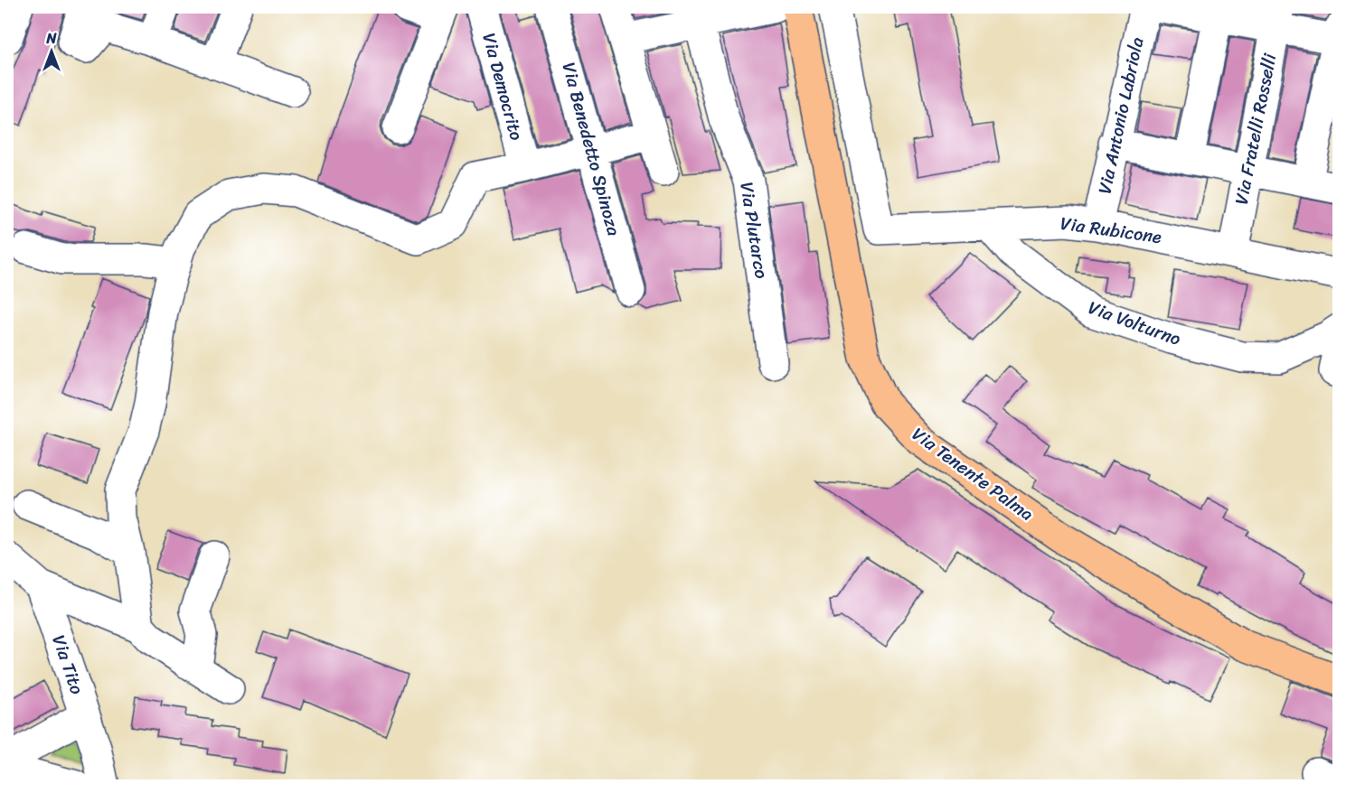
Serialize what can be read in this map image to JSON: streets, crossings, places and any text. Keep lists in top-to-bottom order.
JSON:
{
  "streets": {
    "main road": ["Via Tenente Palma"],
    "street": [
      "Via Democrito",
      "Via Antonio Labriola",
      "Via Fratelli Rosselli",
      "Via Benedetto Spinoza",
      "Via Plutarco",
      "Via Rubicone",
      "Via Volturno",
      "Via Tito"
    ]
  },
  "crossings": [
    ["Via Antonio Labriola", "Via Rubicone"],
    ["Via Fratelli Rosselli", "Via Rubicone"],
    ["Via Rubicone", "Via Volturno"]
  ],
  "north": "top"
}
